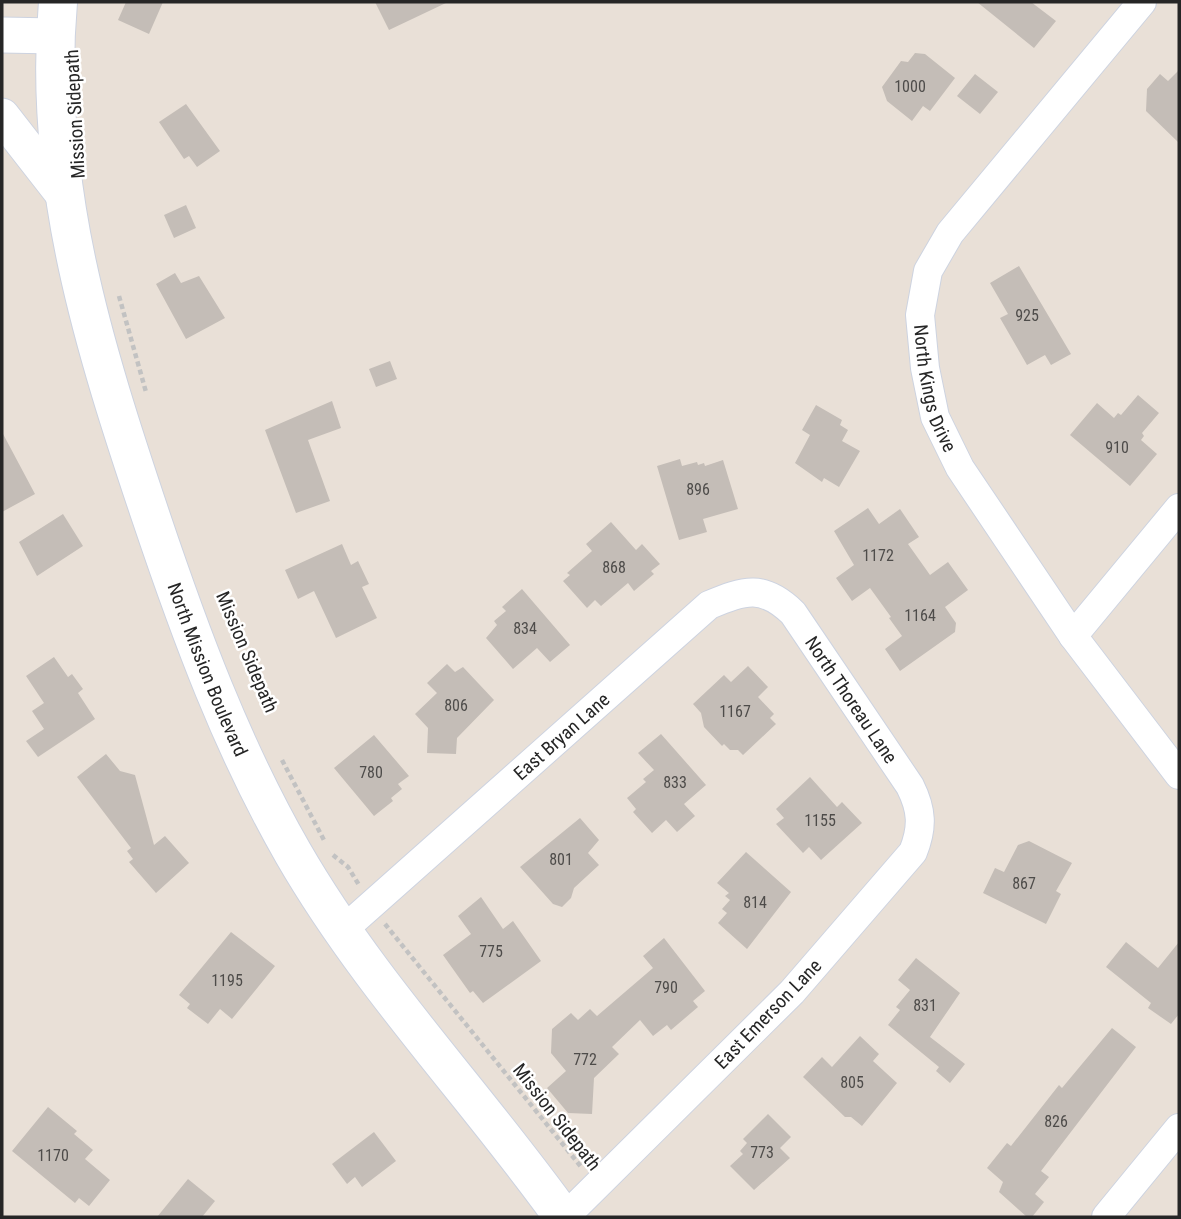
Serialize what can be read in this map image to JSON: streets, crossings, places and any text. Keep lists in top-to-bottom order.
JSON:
{
  "streets": {
    "main road": ["North Mission Boulevard"],
    "street": [
      "North Kings Drive",
      "North Thoreau Lane",
      "East Bryan Lane",
      "East Emerson Lane"
    ],
    "path": ["Mission Sidepath"]
  },
  "crossings": [
    ["Mission Sidepath", "East Bryan Lane"],
    ["Mission Sidepath", "East Emerson Lane"],
    ["North Mission Boulevard", "East Bryan Lane"],
    ["North Mission Boulevard", "East Emerson Lane"],
    ["North Thoreau Lane", "East Bryan Lane"],
    ["North Thoreau Lane", "East Emerson Lane"]
  ],
  "house_numbers": [
    "1000",
    "925",
    "910",
    "896",
    "1172",
    "868",
    "1164",
    "834",
    "806",
    "1167",
    "780",
    "833",
    "1155",
    "801",
    "867",
    "814",
    "775",
    "1195",
    "790",
    "831",
    "772",
    "805",
    "826",
    "773",
    "1170"
  ]
}
